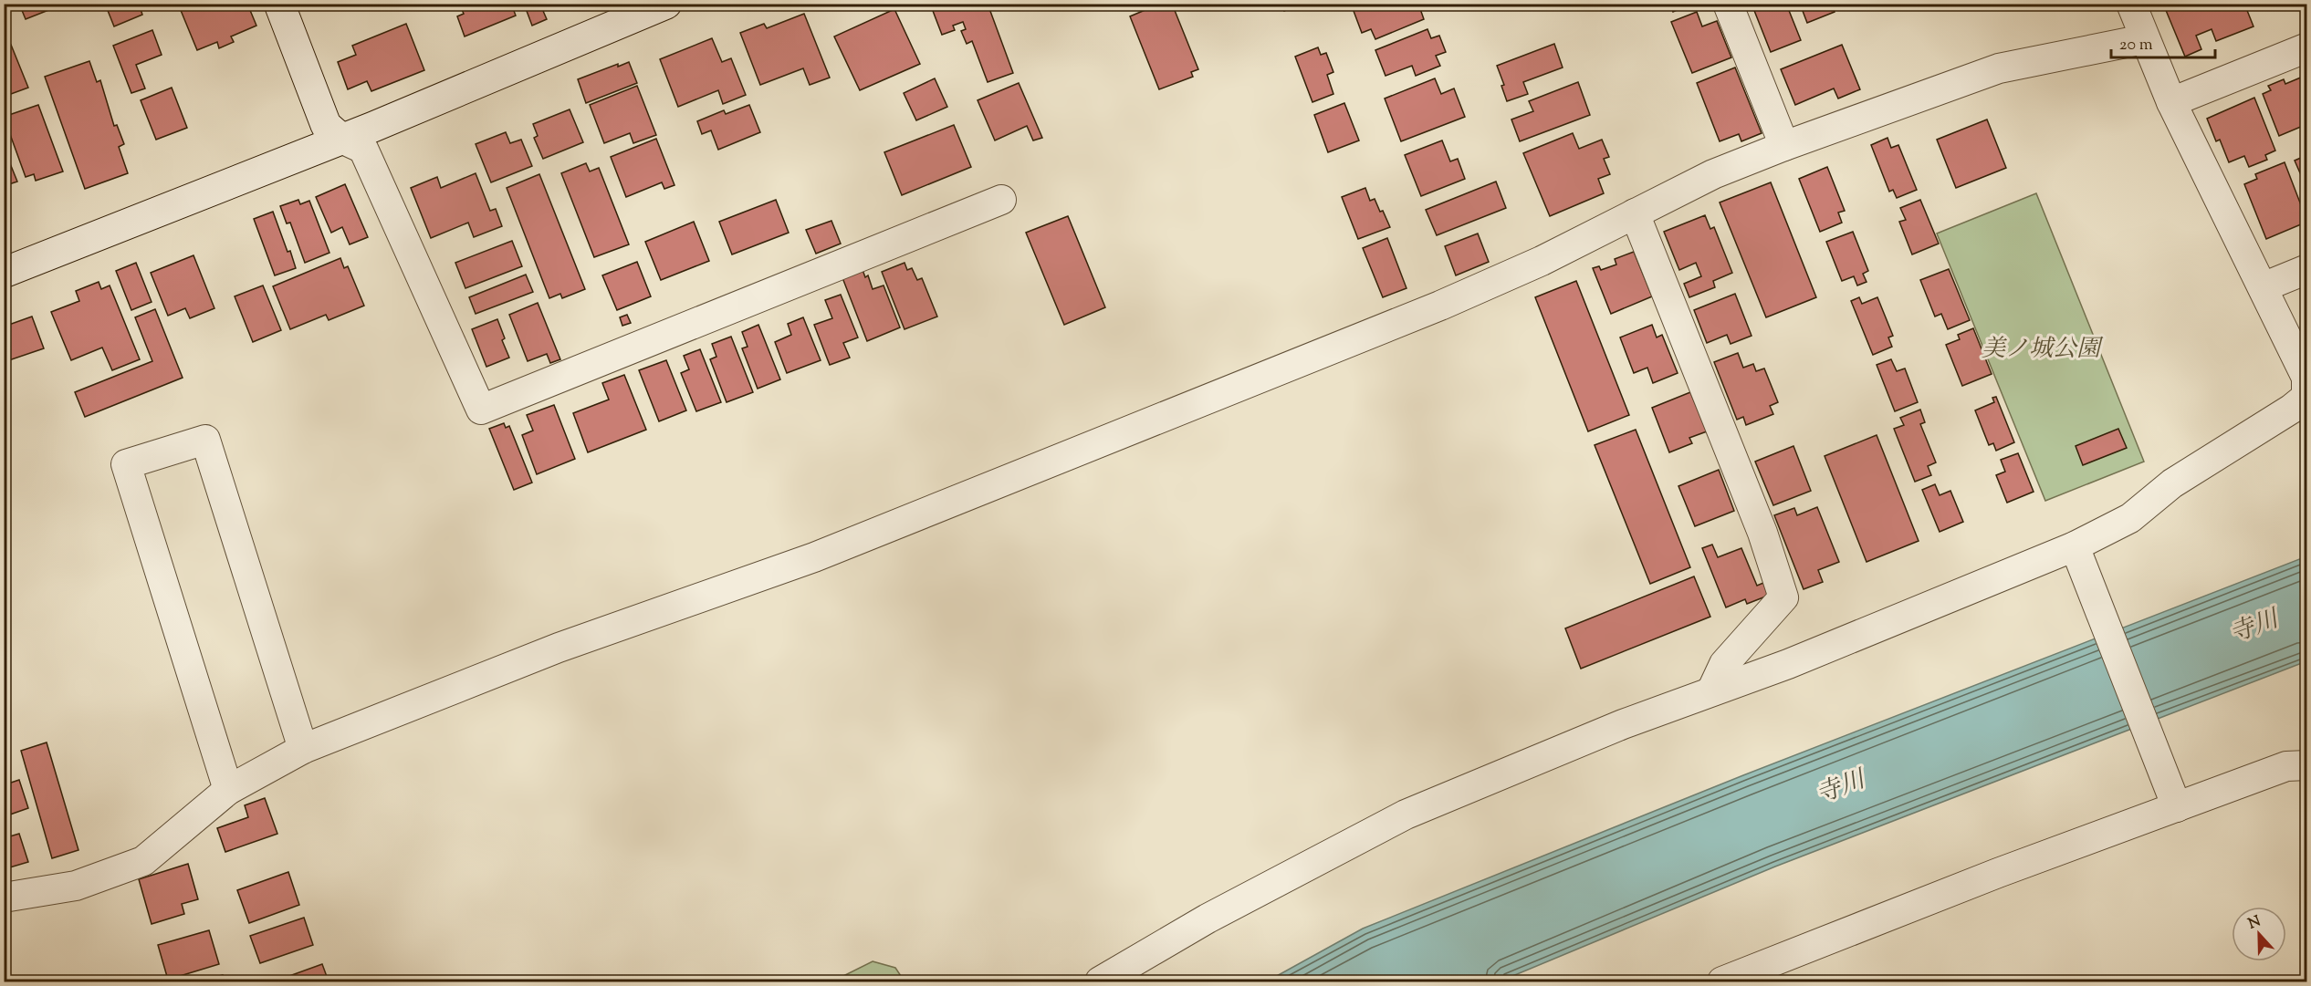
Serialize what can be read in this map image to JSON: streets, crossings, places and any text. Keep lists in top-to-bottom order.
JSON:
{
  "water": ["寺川"],
  "parks": ["美ノ城公園"],
  "scale_bar": "20 m",
  "north": "top"
}
